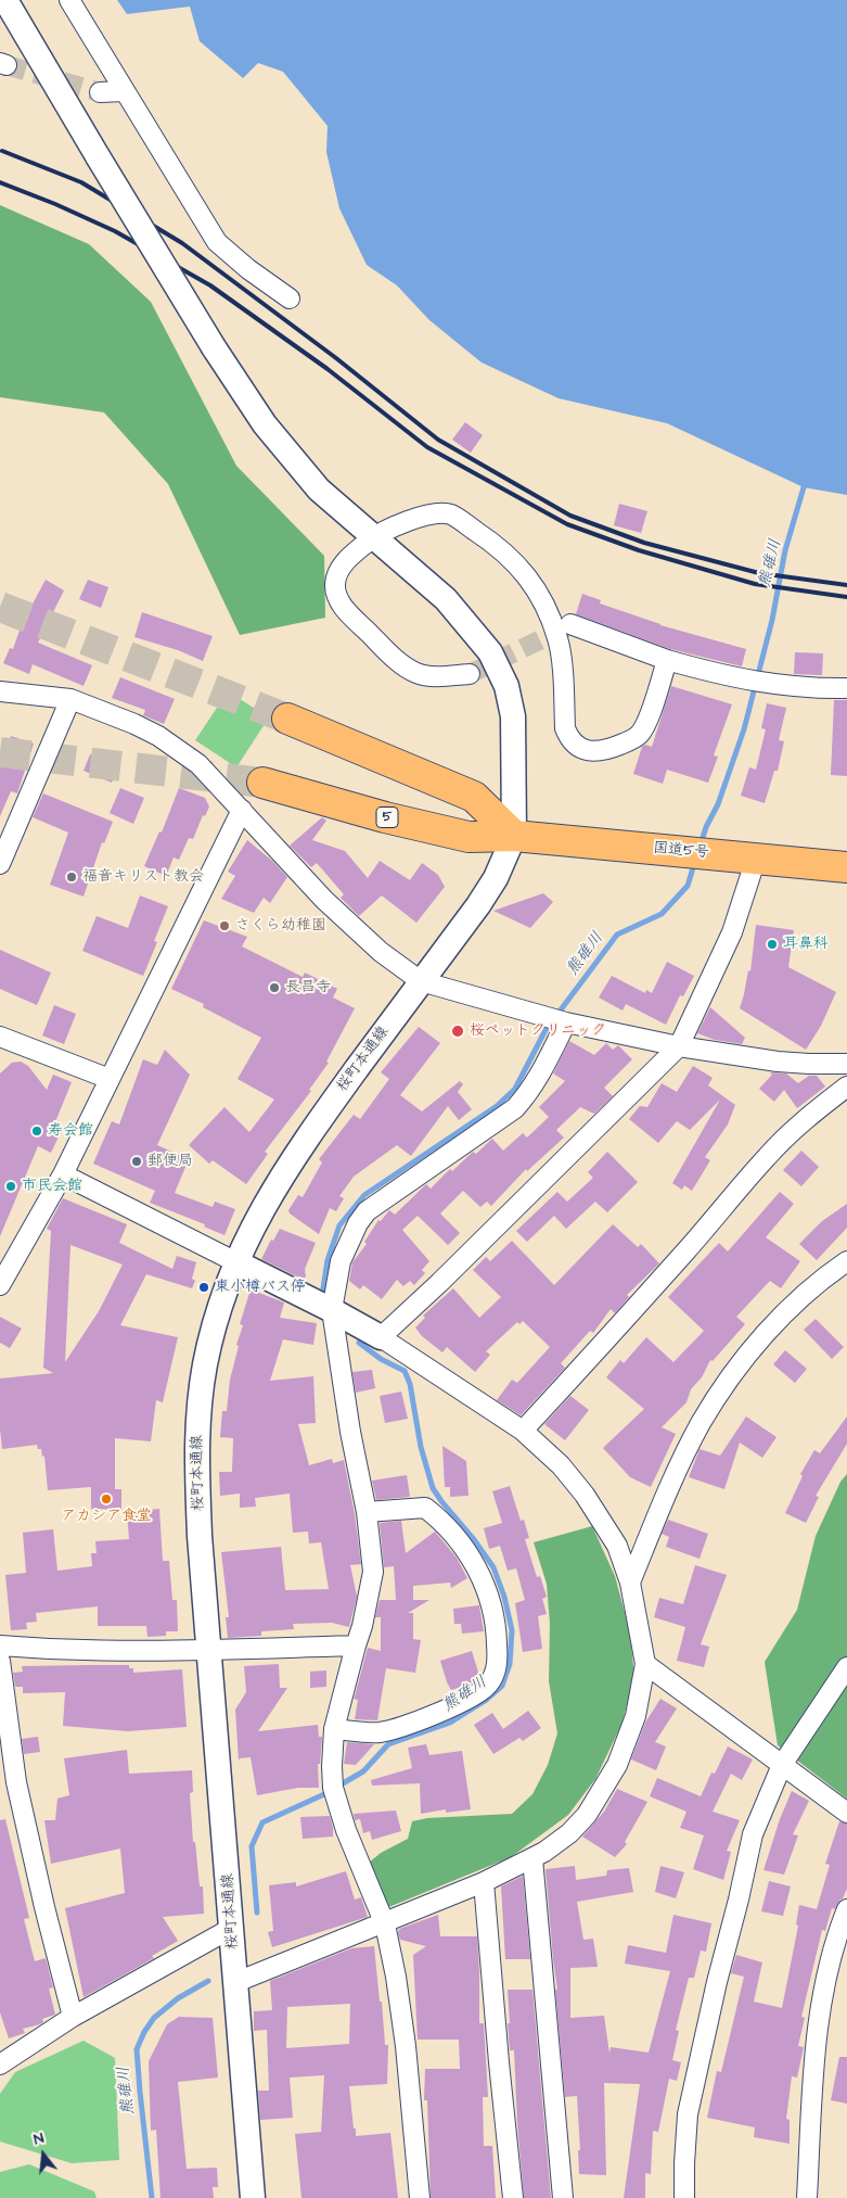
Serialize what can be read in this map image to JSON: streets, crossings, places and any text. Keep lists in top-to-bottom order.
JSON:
{
  "streets": {
    "highway": ["5", "国道5号"],
    "street": ["桜町本通線"]
  },
  "crossings": [
    ["国道5号", "桜町本通線"]
  ],
  "water": ["熊碓川"],
  "places": [
    "福音キリスト教会",
    "さくら幼稚園",
    "耳鼻科",
    "長昌寺",
    "桜ペットクリニック",
    "寿会館",
    "郵便局",
    "市民会館",
    "東小樽バス停",
    "アカシア食堂"
  ],
  "north": "top"
}
